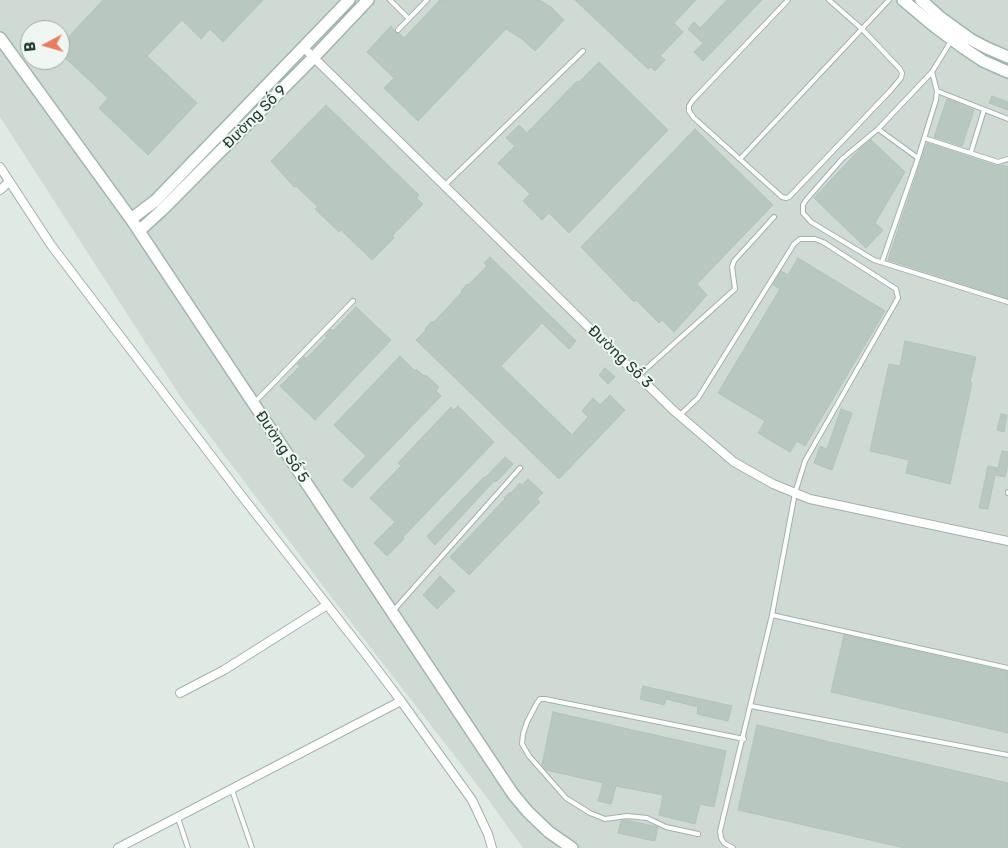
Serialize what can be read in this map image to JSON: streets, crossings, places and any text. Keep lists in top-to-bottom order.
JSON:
{
  "streets": {
    "street": ["Đường Số 9", "Đường Số 3", "Đường Số 5"]
  },
  "crossings": [
    ["Đường Số 9", "Đường Số 3"],
    ["Đường Số 9", "Đường Số 5"]
  ],
  "north": "left"
}
